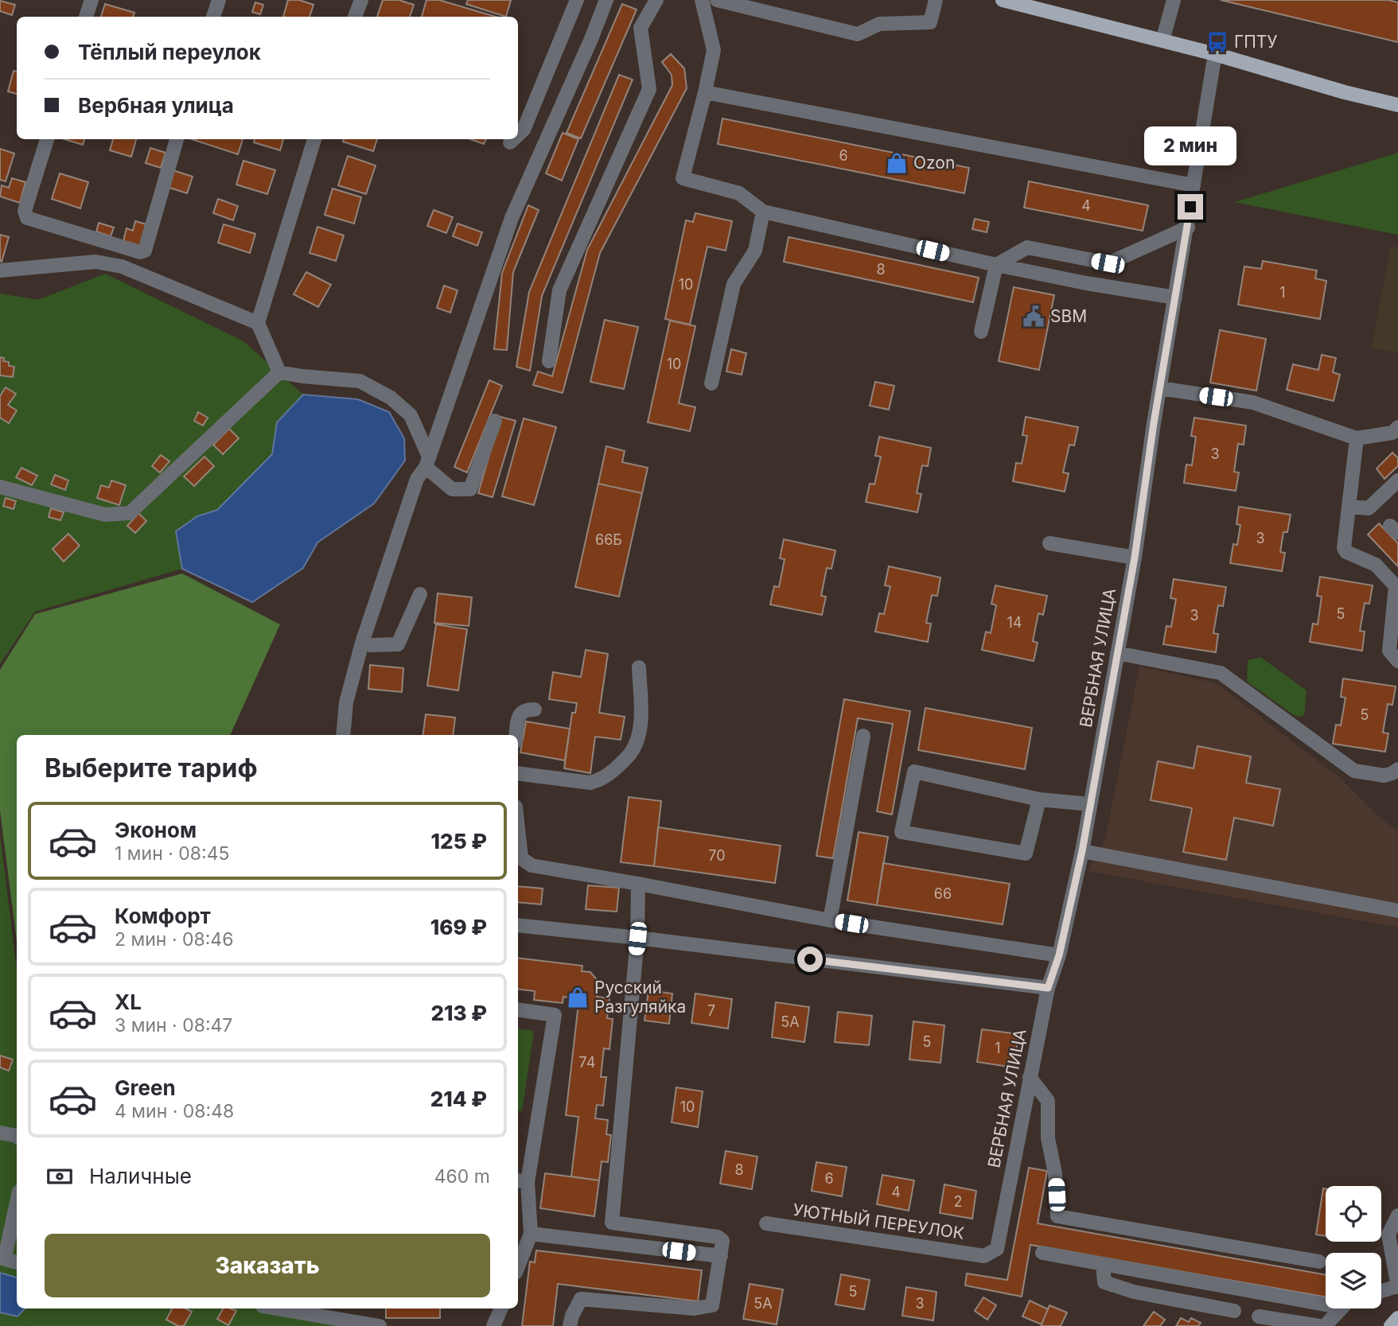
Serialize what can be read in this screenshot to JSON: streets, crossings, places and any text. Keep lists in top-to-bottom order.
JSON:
{
  "streets": {
    "street": ["ВЕРБНАЯ УЛИЦА", "УЮТНЫЙ ПЕРЕУЛОК"]
  },
  "crossings": [
    ["ВЕРБНАЯ УЛИЦА", "УЮТНЫЙ ПЕРЕУЛОК"]
  ],
  "places": {
    "bus stop": ["ГПТУ"],
    "shop": ["Ozon", "Русский Разгуляйка"],
    "public building": ["SBM"]
  },
  "house_numbers": [
    "6",
    "4",
    "8",
    "10",
    "1",
    "10",
    "3",
    "3",
    "66Б",
    "5",
    "3",
    "14",
    "5",
    "70",
    "66",
    "7",
    "5А",
    "5",
    "1",
    "74",
    "10",
    "8",
    "6",
    "4",
    "2",
    "5",
    "5А",
    "3"
  ],
  "page": {
    "banner": ["Тёплый переулок", "Вербная улица"],
    "bubble": "2 мин",
    "heading": "Выберите тариф",
    "list": [
      {
        "name": "Эконом",
        "note": "1 мин · 08:45",
        "value": "125 ₽"
      },
      {
        "name": "Комфорт",
        "note": "2 мин · 08:46",
        "value": "169 ₽"
      },
      {
        "name": "XL",
        "note": "3 мин · 08:47",
        "value": "213 ₽"
      },
      {
        "name": "Green",
        "note": "4 мин · 08:48",
        "value": "214 ₽"
      }
    ],
    "pay": ["Наличные", "460 m"],
    "buttons": "Заказать"
  }
}
